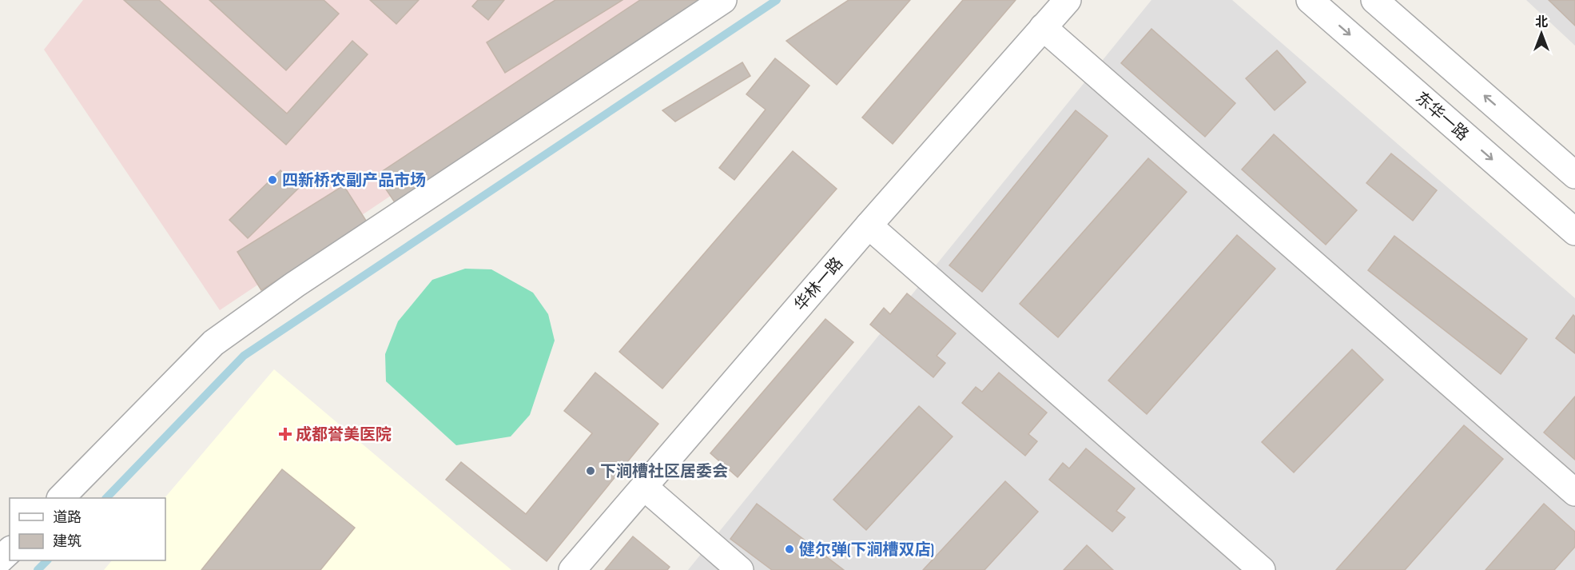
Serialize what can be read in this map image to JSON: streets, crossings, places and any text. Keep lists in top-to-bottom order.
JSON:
{
  "streets": {
    "street": ["东华一路", "华林一路"]
  },
  "places": {
    "other": ["四新桥农副产品市场", "下涧槽社区居委会", "健尔弹(下涧槽双店)"],
    "health": ["成都誉美医院"]
  },
  "legend": ["道路", "建筑"],
  "north": "top"
}
